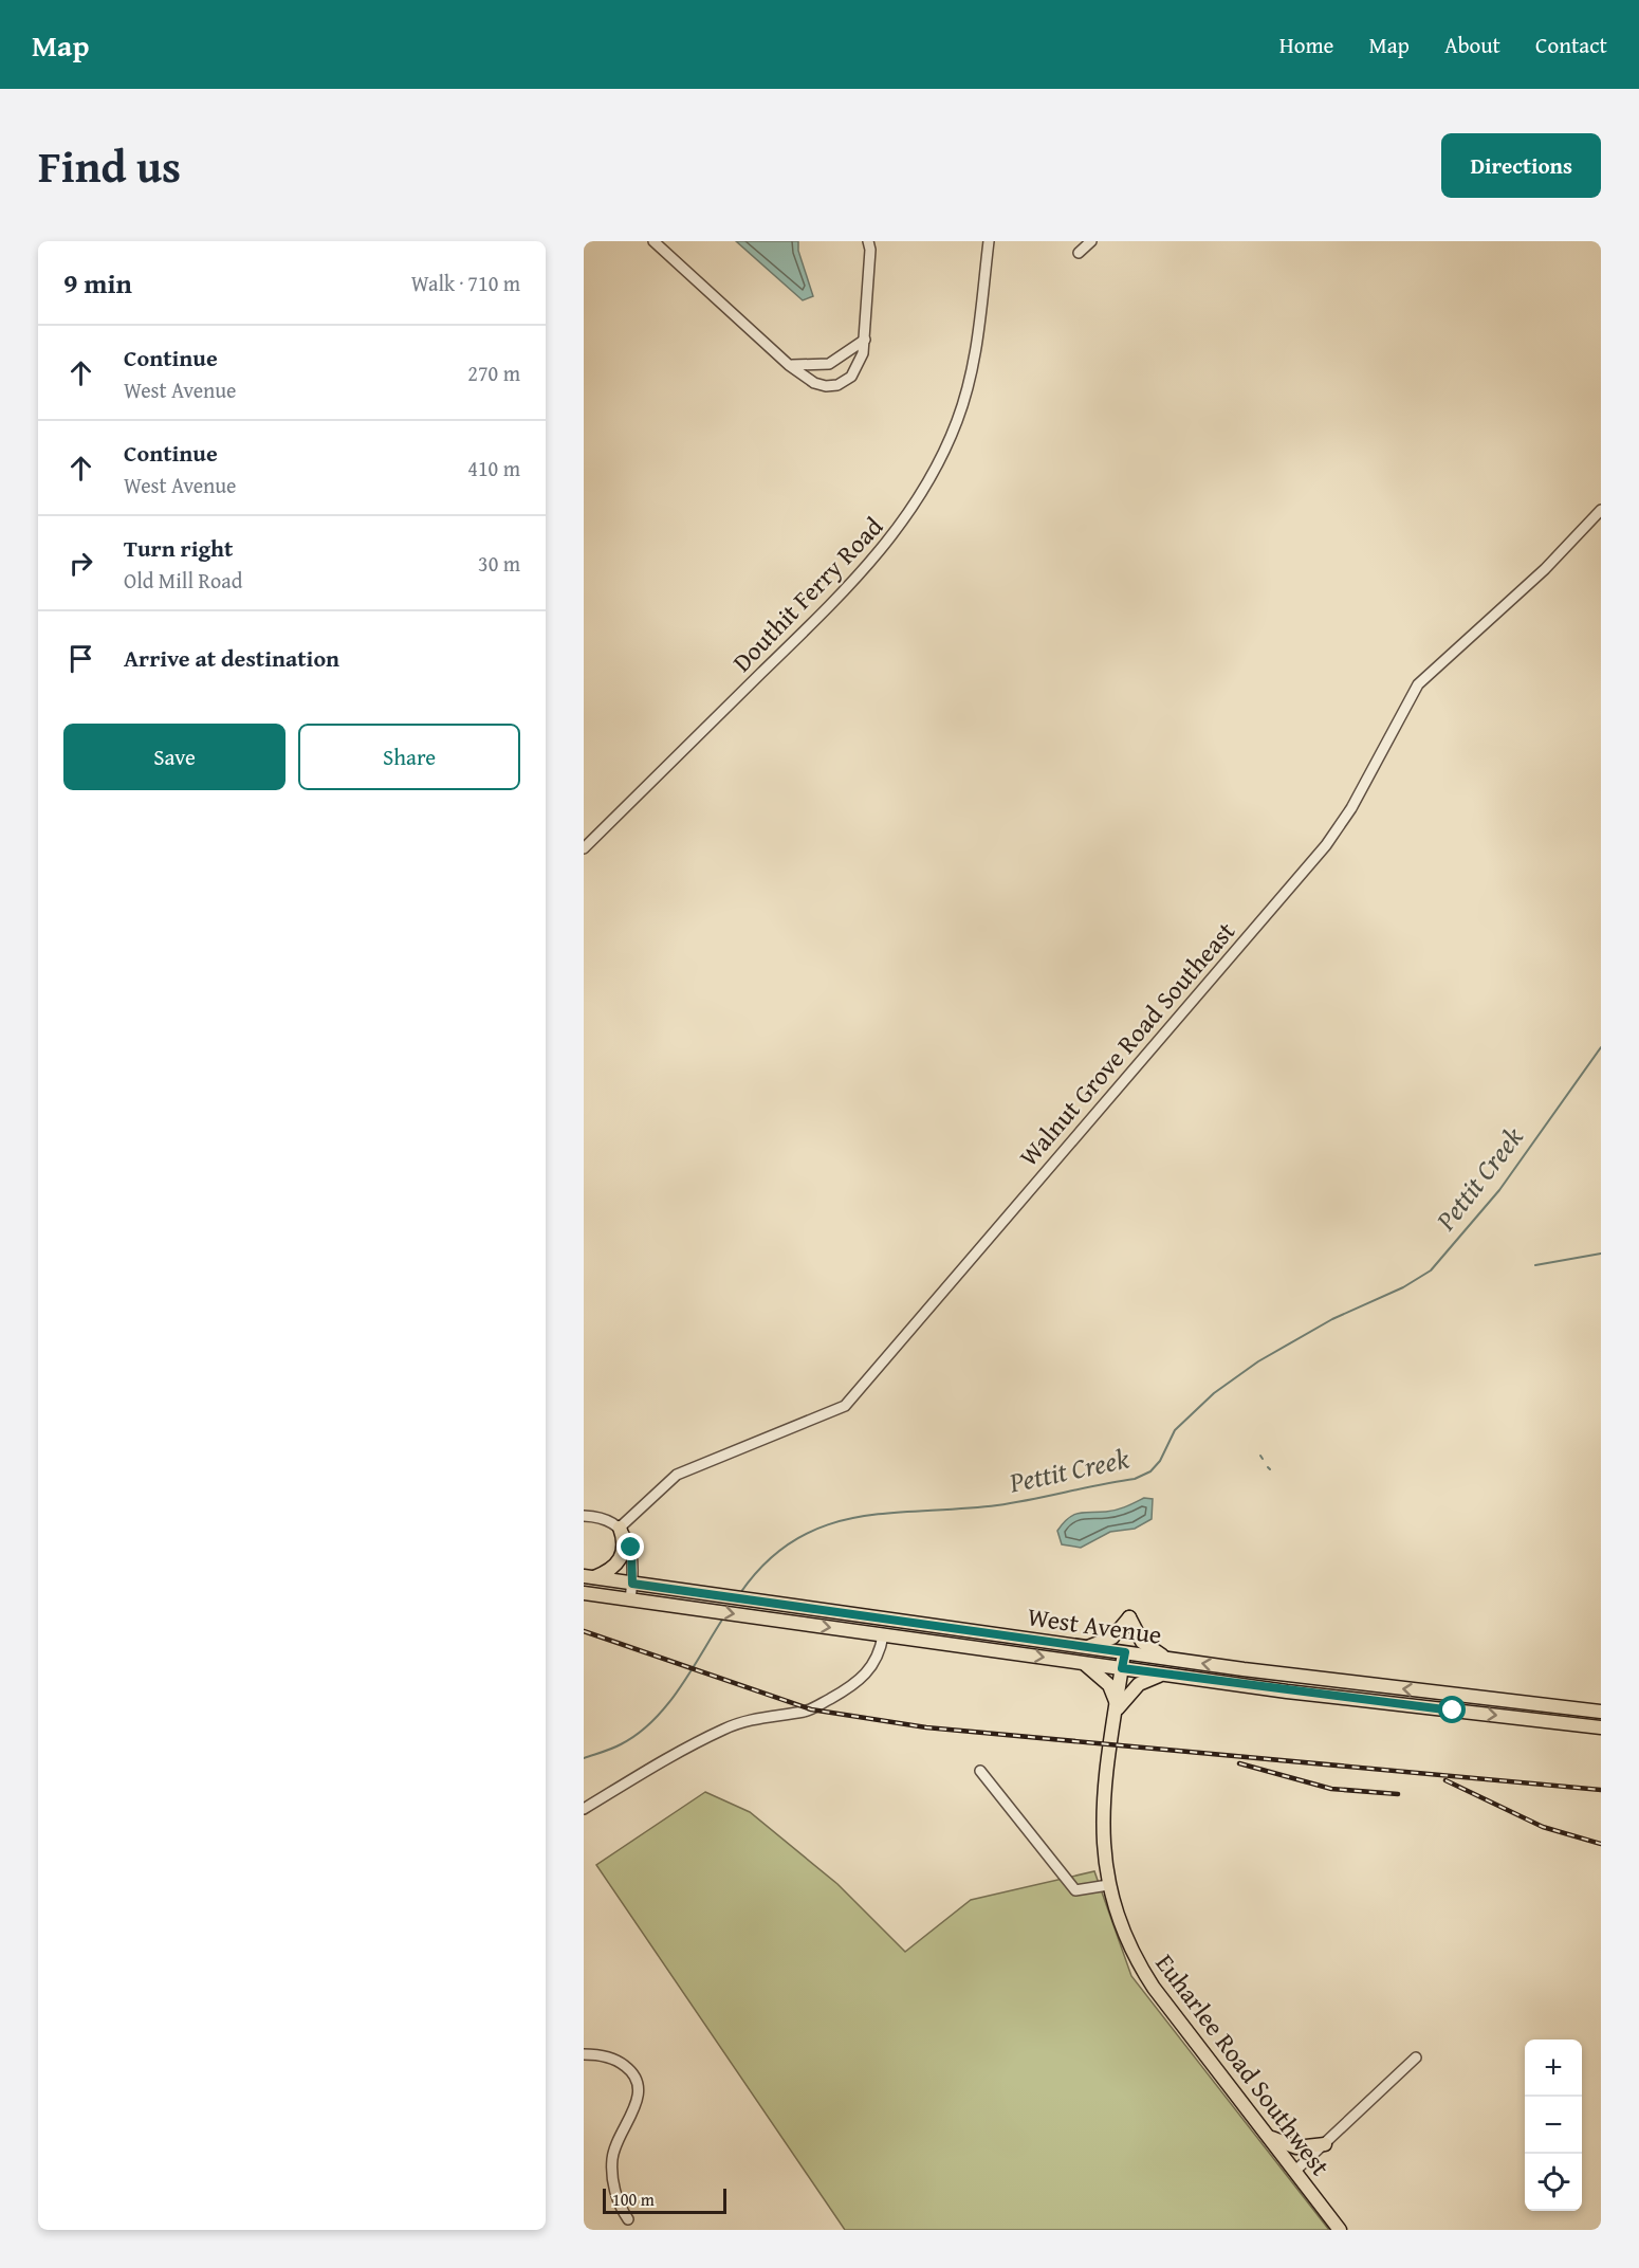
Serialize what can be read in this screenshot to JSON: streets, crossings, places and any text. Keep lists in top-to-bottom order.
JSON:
{
  "streets": {
    "main road": ["West Avenue", "Euharlee Road Southwest"],
    "street": ["Douthit Ferry Road", "Walnut Grove Road Southeast"]
  },
  "crossings": [
    ["West Avenue", "Euharlee Road Southwest"]
  ],
  "water": ["Pettit Creek"],
  "scale_bar": "100 m",
  "page": {
    "header": "Map",
    "nav": [
      "Home",
      "Map",
      "About",
      "Contact"
    ],
    "title": "Find us",
    "buttons": [
      "Directions",
      ["Save", "Share"]
    ],
    "heading": ["9 min", "Walk · 710 m"],
    "list": [
      ["Continue", "West Avenue", "270 m"],
      ["Continue", "West Avenue", "410 m"],
      ["Turn right", "Old Mill Road", "30 m"],
      "Arrive at destination"
    ],
    "map_buttons": ["+", "−"],
    "scale": "100 m"
  }
}
